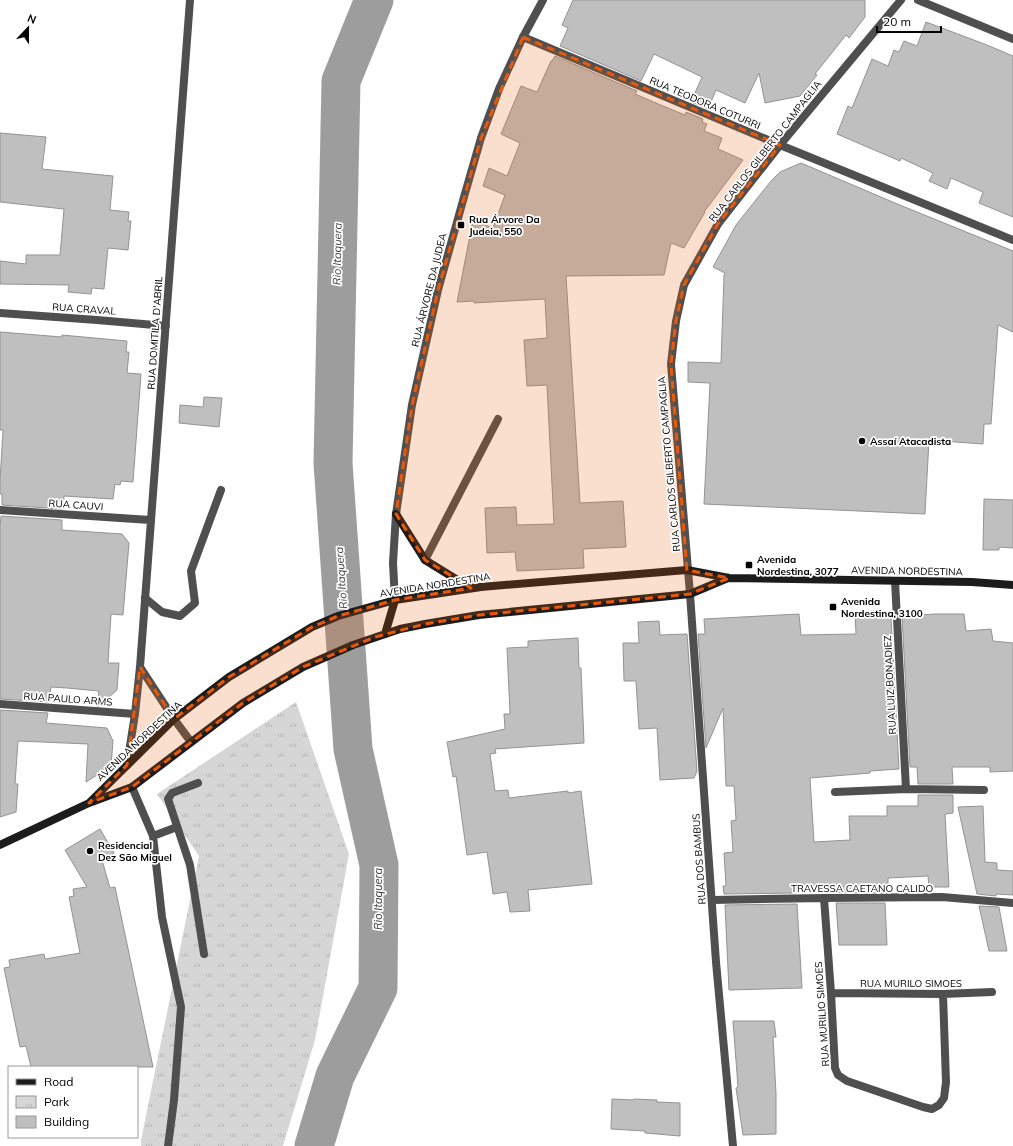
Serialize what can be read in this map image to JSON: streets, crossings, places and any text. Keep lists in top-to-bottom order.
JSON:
{
  "streets": {
    "main road": ["AVENIDA NORDESTINA"],
    "street": [
      "RUA TEODORA COTURRI",
      "RUA CARLOS GILBERTO CAMPAGLIA",
      "RUA ÁRVORE DA JUDEA",
      "RUA CRAVAL",
      "RUA DOMITILA D'ABRIL",
      "RUA CAUVI",
      "RUA LUIZ BONADIEZ",
      "RUA PAULO ARMS",
      "RUA DOS BAMBUS",
      "TRAVESSA CAETANO CALIDO",
      "RUA MURILO SIMOES",
      "RUA MURILIO SIMOES"
    ]
  },
  "crossings": [
    ["RUA TEODORA COTURRI", "RUA CARLOS GILBERTO CAMPAGLIA"],
    ["RUA TEODORA COTURRI", "RUA ÁRVORE DA JUDEA"],
    ["RUA CARLOS GILBERTO CAMPAGLIA", "AVENIDA NORDESTINA"],
    ["RUA CARLOS GILBERTO CAMPAGLIA", "RUA DOS BAMBUS"],
    ["RUA ÁRVORE DA JUDEA", "AVENIDA NORDESTINA"],
    ["RUA CRAVAL", "RUA DOMITILA D'ABRIL"],
    ["RUA DOMITILA D'ABRIL", "RUA CAUVI"],
    ["RUA DOMITILA D'ABRIL", "AVENIDA NORDESTINA"],
    ["RUA DOMITILA D'ABRIL", "RUA PAULO ARMS"],
    ["AVENIDA NORDESTINA", "RUA LUIZ BONADIEZ"],
    ["AVENIDA NORDESTINA", "RUA DOS BAMBUS"],
    ["RUA DOS BAMBUS", "TRAVESSA CAETANO CALIDO"],
    ["TRAVESSA CAETANO CALIDO", "RUA MURILIO SIMOES"],
    ["RUA MURILO SIMOES", "RUA MURILIO SIMOES"]
  ],
  "water": ["Rio Itaquera"],
  "places": {
    "transit": ["Rua Árvore Da Judeia, 550", "Avenida Nordestina, 3077", "Avenida Nordestina, 3100"],
    "other": ["Assaí Atacadista", "Residencial Dez São Miguel"]
  },
  "legend": ["Road", "Park", "Building"],
  "scale_bar": "20 m",
  "north": "top"
}
